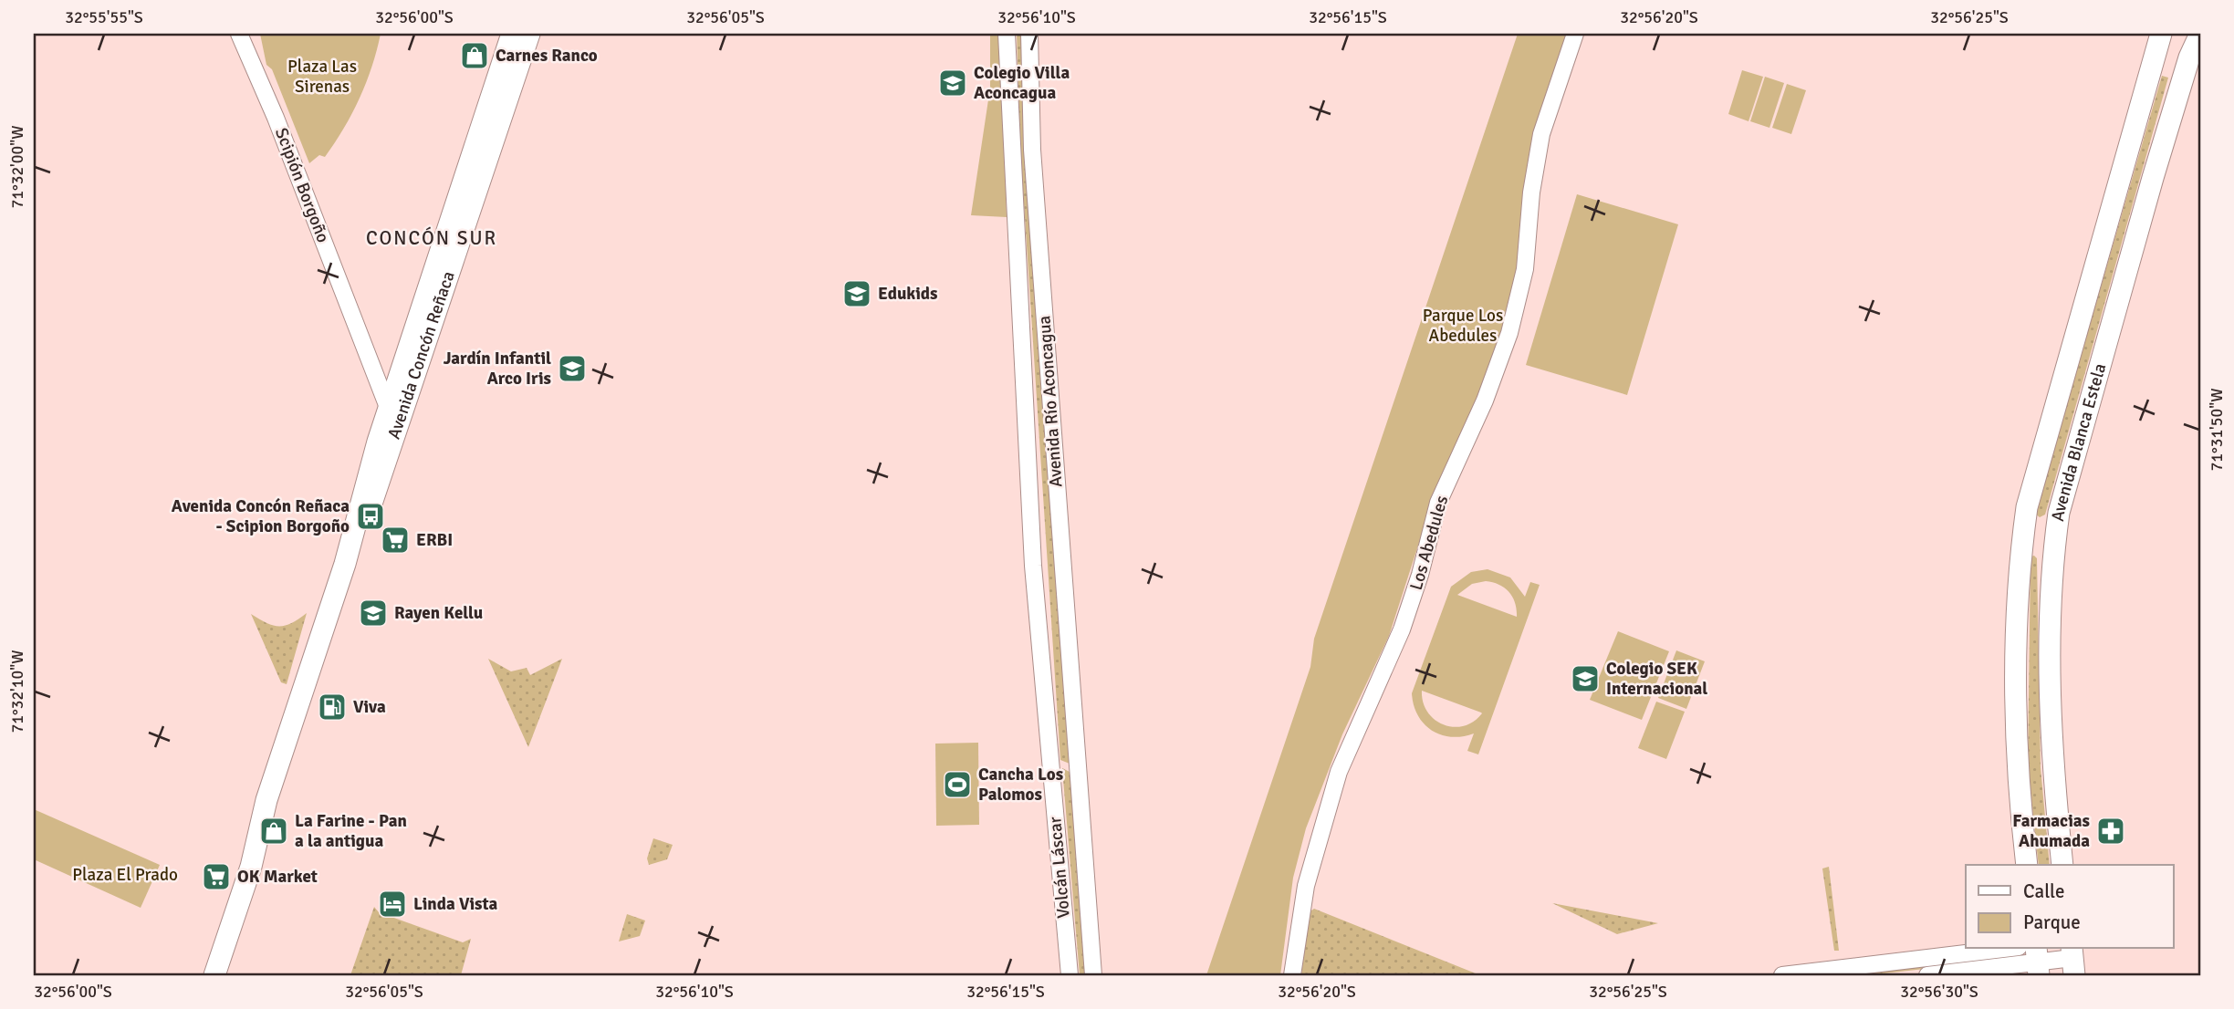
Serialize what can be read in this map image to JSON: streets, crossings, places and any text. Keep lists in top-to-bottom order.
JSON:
{
  "streets": {
    "main road": ["Avenida Concón Reñaca", "Avenida Blanca Estela"],
    "street": [
      "Scipión Borgoño",
      "Avenida Río Aconcagua",
      "Los Abedules",
      "Volcán Láscar"
    ]
  },
  "crossings": [
    ["Scipión Borgoño", "Avenida Concón Reñaca"],
    ["Avenida Río Aconcagua", "Volcán Láscar"]
  ],
  "districts": ["CONCÓN SUR"],
  "parks": ["Plaza Las Sirenas", "Parque Los Abedules", "Plaza El Prado"],
  "places": {
    "shop": ["Carnes Ranco", "La Farine - Pan a la antigua"],
    "school or university": [
      "Colegio Villa Aconcagua",
      "Edukids",
      "Jardín Infantil Arco Iris",
      "Rayen Kellu",
      "Colegio SEK Internacional"
    ],
    "bus stop": ["Avenida Concón Reñaca - Scipion Borgoño"],
    "supermarket": ["ERBI", "OK Market"],
    "fuel station": ["Viva"],
    "sports": ["Cancha Los Palomos"],
    "pharmacy": ["Farmacias Ahumada"],
    "hotel": ["Linda Vista"]
  },
  "legend": ["Calle", "Parque"],
  "coordinates": [
    "32°55'55\"S",
    "32°56'00\"S",
    "32°56'05\"S",
    "32°56'10\"S",
    "32°56'15\"S",
    "32°56'20\"S",
    "32°56'25\"S",
    "71°32'00\"W",
    "71°31'50\"W",
    "71°32'10\"W",
    "32°56'30\"S"
  ]
}
